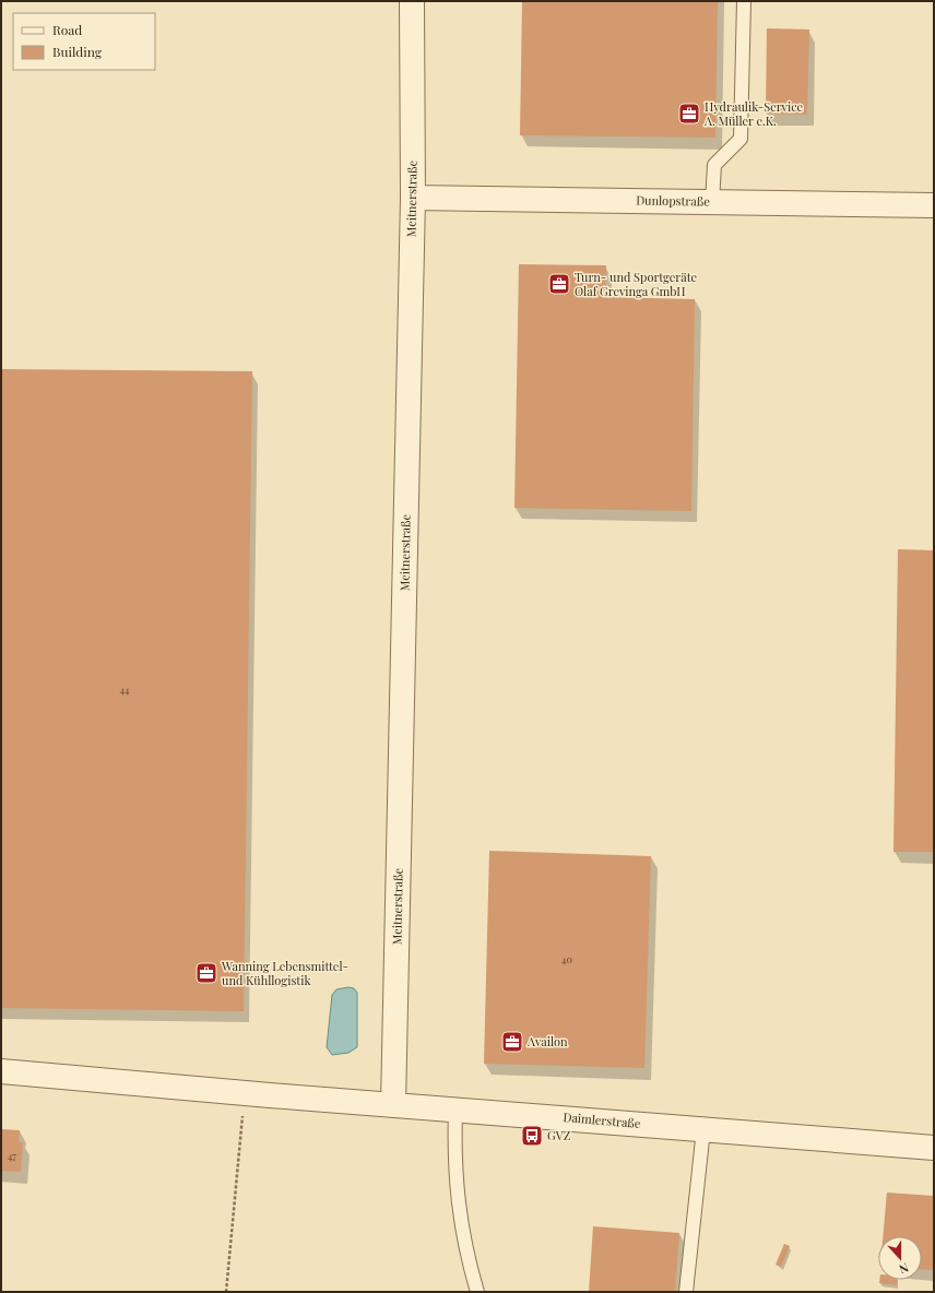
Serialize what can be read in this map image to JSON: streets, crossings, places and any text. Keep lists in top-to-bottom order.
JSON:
{
  "streets": {
    "street": ["Meitnerstraße", "Dunlopstraße", "Daimlerstraße"]
  },
  "crossings": [
    ["Meitnerstraße", "Dunlopstraße"],
    ["Meitnerstraße", "Daimlerstraße"]
  ],
  "places": {
    "office": [
      "Hydraulik-Service A. Müller e.K.",
      "Turn- und Sportgeräte Olaf Grevinga GmbH",
      "Wanning Lebensmittel- und Kühllogistik",
      "Availon"
    ],
    "bus stop": ["GVZ"]
  },
  "house_numbers": ["44", "40", "47"],
  "legend": ["Road", "Building"],
  "north": "bottom"
}
